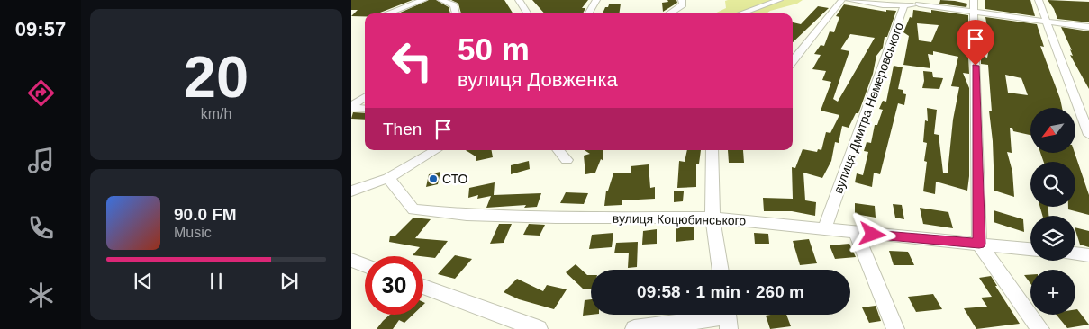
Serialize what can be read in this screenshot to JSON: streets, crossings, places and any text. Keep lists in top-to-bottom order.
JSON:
{
  "streets": {
    "street": ["вулиця Дмитра Немеровського", "вулиця Коцюбинського"]
  },
  "crossings": [
    ["вулиця Дмитра Немеровського", "вулиця Коцюбинського"]
  ],
  "places": ["СТО"],
  "north": "bottom left",
  "page": {
    "tabs": "09:57",
    "tile": ["20", "km/h"],
    "turn": ["50 m", "вулиця Довженка"],
    "map_buttons": "+",
    "then": "Then",
    "song": ["90.0 FM", "Music"],
    "limit": "30",
    "trip": "09:58 · 1 min · 260 m"
  }
}
